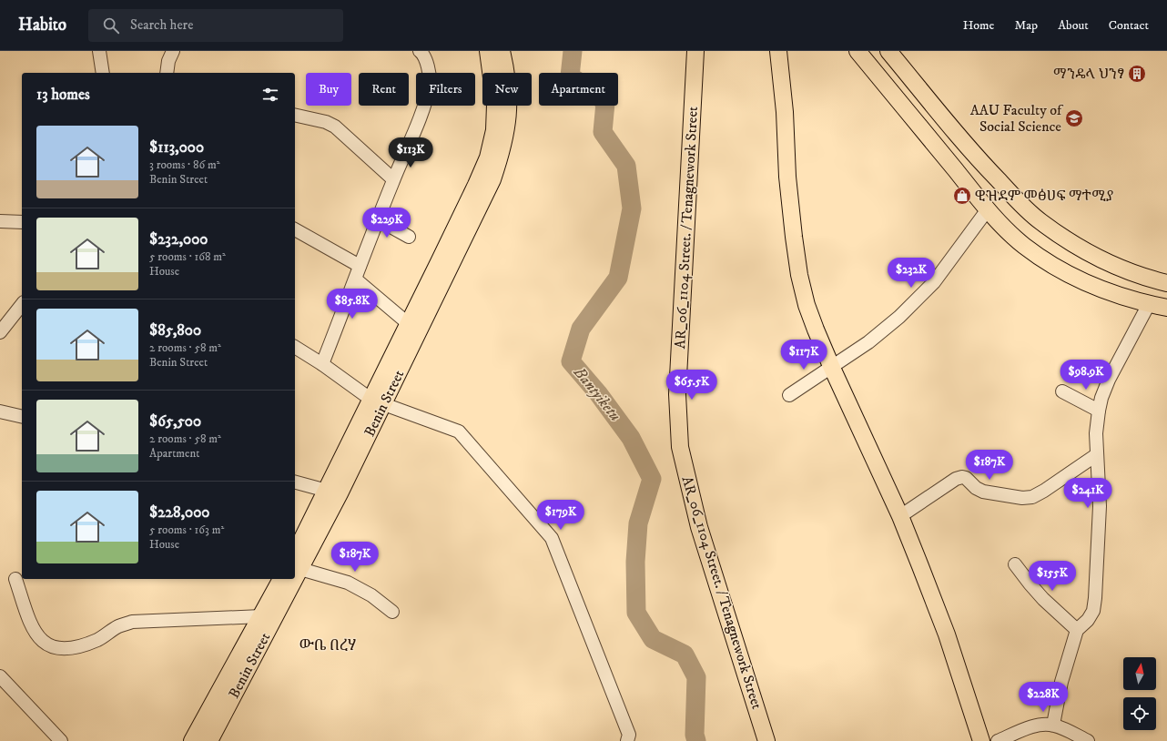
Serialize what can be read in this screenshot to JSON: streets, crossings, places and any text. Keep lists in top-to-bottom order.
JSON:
{
  "streets": {
    "main road": ["AR_06_1104 Street. / Tenagnework Street", "Benin Street"]
  },
  "districts": ["ውቤ በረሃ"],
  "water": ["Bantyiketu"],
  "places": {
    "building": ["ማንዴላ ህንፃ"],
    "school or university": ["AAU Faculty of Social Science"],
    "shop": ["ዊዝደም መፅሀፍ ማተሚያ"]
  },
  "north": "top",
  "page": {
    "header": "Habito",
    "search": "Search here",
    "nav": [
      "Home",
      "Map",
      "About",
      "Contact"
    ],
    "chip": [
      "Buy",
      "Rent",
      "Filters",
      "New",
      "Apartment"
    ],
    "heading": "13 homes",
    "list": [
      {
        "name": "$113,000",
        "note": "3 rooms · 86 m² · Benin Street"
      },
      {
        "name": "$232,000",
        "note": "5 rooms · 168 m² · House"
      },
      {
        "name": "$85,800",
        "note": "2 rooms · 58 m² · Benin Street"
      },
      {
        "name": "$65,500",
        "note": "2 rooms · 58 m² · Apartment"
      },
      {
        "name": "$228,000",
        "note": "5 rooms · 163 m² · House"
      }
    ],
    "price": [
      "$113K",
      "$229K",
      "$232K",
      "$85.8K",
      "$117K",
      "$98.9K",
      "$65.5K",
      "$187K",
      "$241K",
      "$179K",
      "$187K",
      "$155K",
      "$228K"
    ]
  }
}
